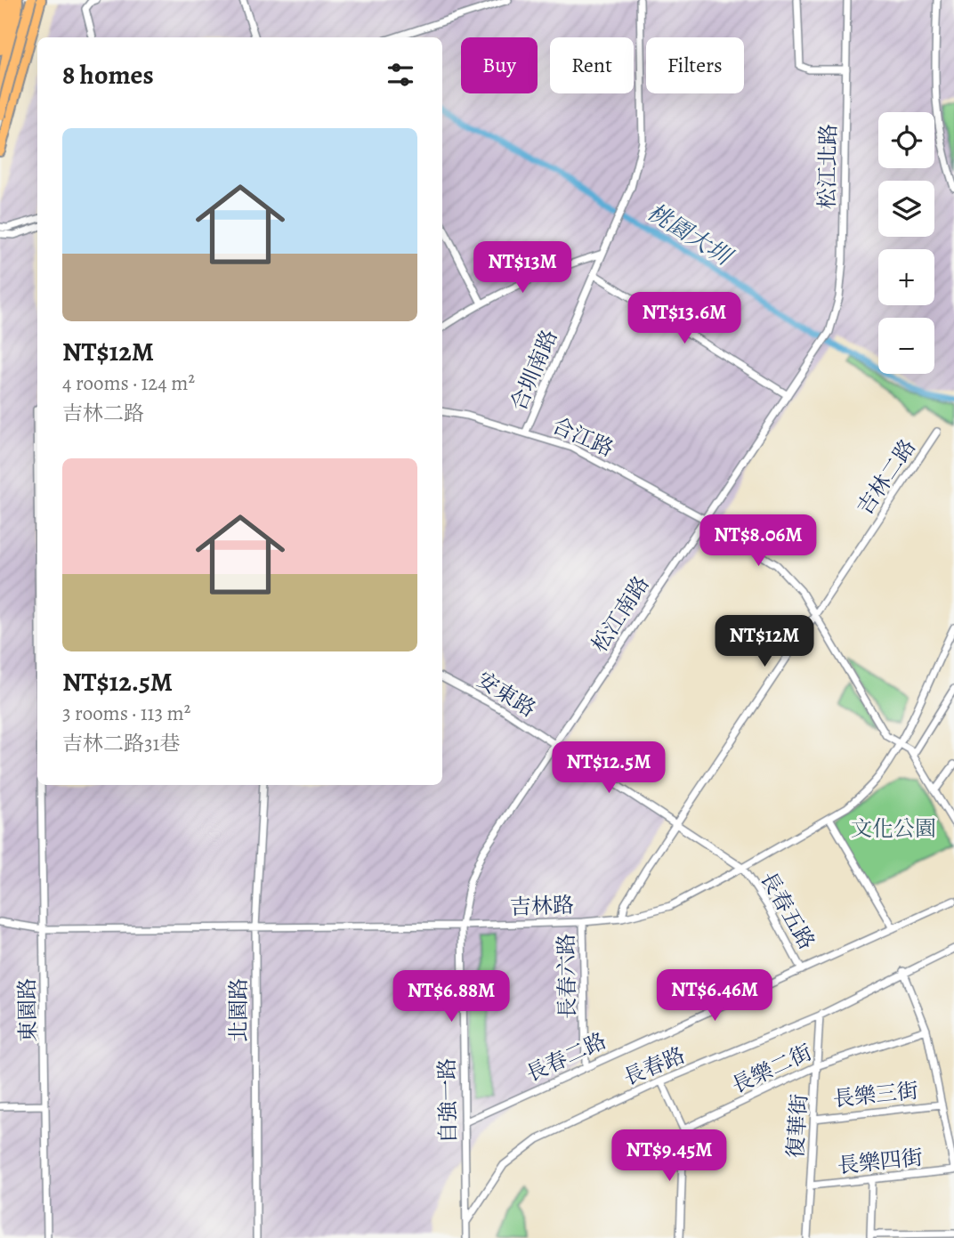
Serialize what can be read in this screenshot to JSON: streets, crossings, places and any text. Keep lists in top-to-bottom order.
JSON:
{
  "streets": {
    "street": [
      "松江北路",
      "合圳南路",
      "合江路",
      "吉林二路",
      "松江南路",
      "安東路",
      "吉林路",
      "長春五路",
      "長春六路",
      "東園路",
      "北園路",
      "長春二路",
      "長春路",
      "長樂二街",
      "長樂三街",
      "自強一路",
      "復華街",
      "長樂四街"
    ]
  },
  "crossings": [
    ["松江北路", "松江南路"],
    ["合圳南路", "合江路"],
    ["合江路", "吉林二路"],
    ["合江路", "松江南路"],
    ["合江路", "吉林路"],
    ["吉林二路", "安東路"],
    ["吉林二路", "吉林路"],
    ["松江南路", "安東路"],
    ["松江南路", "吉林路"],
    ["松江南路", "自強一路"],
    ["安東路", "吉林路"],
    ["安東路", "長春五路"],
    ["吉林路", "長春五路"],
    ["吉林路", "長春六路"],
    ["吉林路", "東園路"],
    ["吉林路", "北園路"],
    ["吉林路", "自強一路"],
    ["長春五路", "長春二路"],
    ["長春六路", "長春二路"],
    ["長春二路", "自強一路"],
    ["長春路", "自強一路"],
    ["長春路", "復華街"],
    ["長樂二街", "復華街"],
    ["長樂三街", "復華街"],
    ["復華街", "長樂四街"]
  ],
  "water": ["桃園大圳"],
  "parks": ["文化公園"],
  "page": {
    "chip": ["Buy", "Rent", "Filters"],
    "heading": "8 homes",
    "map_buttons": ["+", "−"],
    "list": [
      {
        "name": "NT$12M",
        "note": "4 rooms · 124 m² · 吉林二路"
      },
      {
        "name": "NT$12.5M",
        "note": "3 rooms · 113 m² · 吉林二路31巷"
      }
    ],
    "price": [
      "NT$13M",
      "NT$13.6M",
      "NT$8.06M",
      "NT$12M",
      "NT$12.5M",
      "NT$6.46M",
      "NT$6.88M",
      "NT$9.45M"
    ]
  }
}
